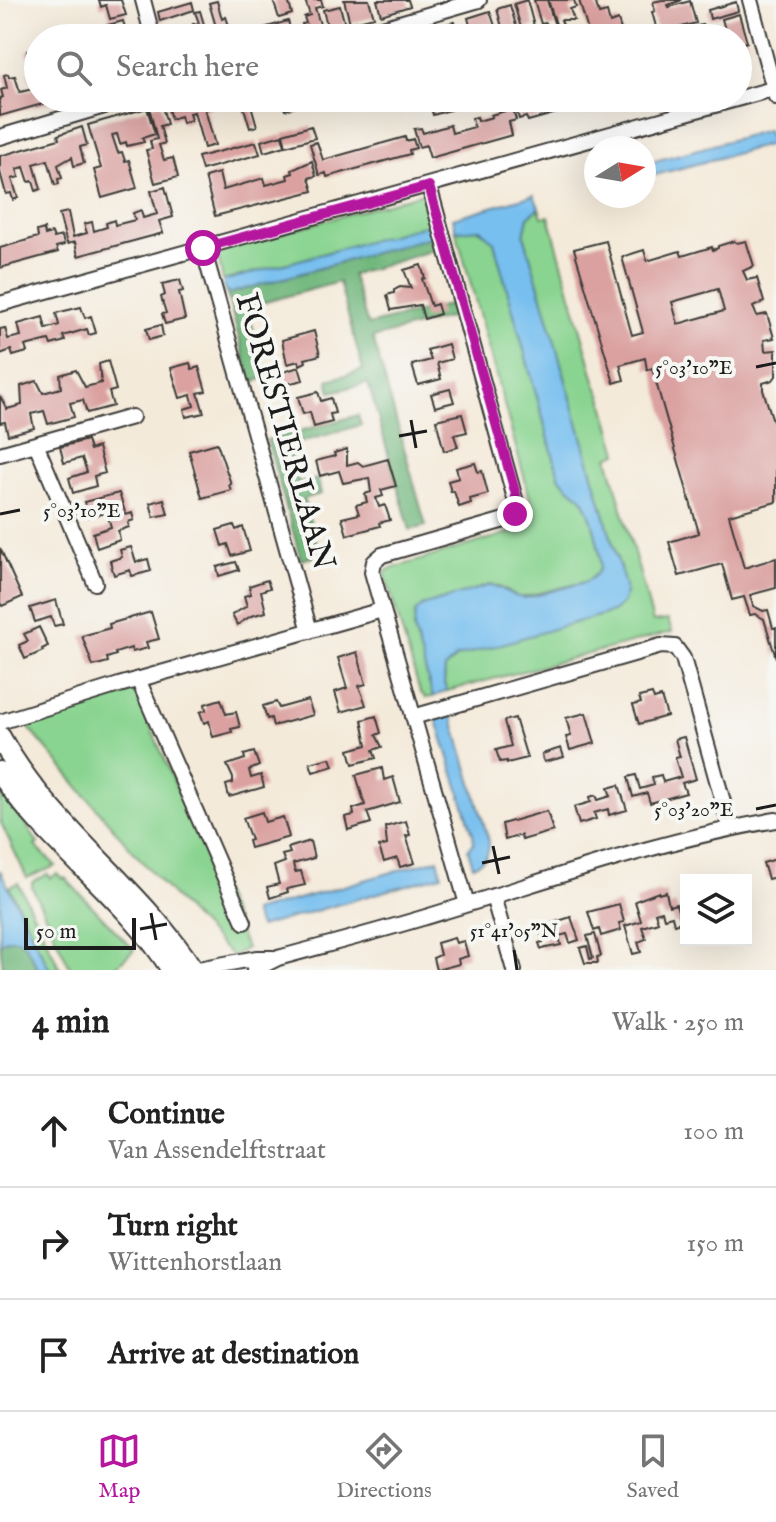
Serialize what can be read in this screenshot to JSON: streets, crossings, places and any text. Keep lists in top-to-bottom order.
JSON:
{
  "streets": {
    "street": ["FORESTIERLAAN"]
  },
  "scale_bar": "50 m",
  "north": "right",
  "page": {
    "search": "Search here",
    "scale": "50 m",
    "heading": ["4 min", "Walk · 250 m"],
    "list": [
      ["Continue", "Van Assendelftstraat", "100 m"],
      ["Turn right", "Wittenhorstlaan", "150 m"],
      "Arrive at destination"
    ],
    "nav": ["Map", "Directions", "Saved"]
  },
  "coordinates": ["5°03'10\"E", "5°03'20\"E", "51°41'05\"N"]
}
